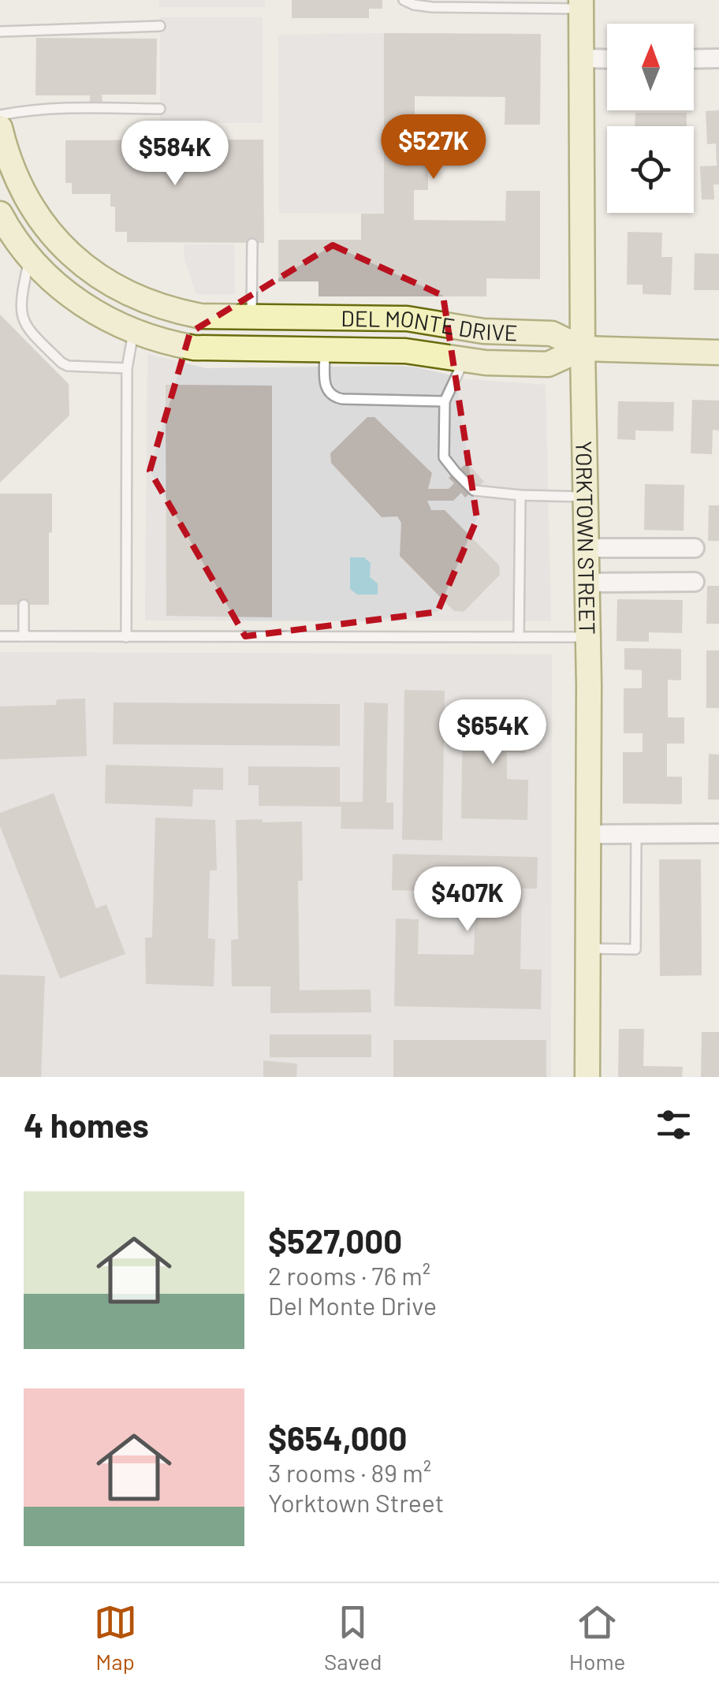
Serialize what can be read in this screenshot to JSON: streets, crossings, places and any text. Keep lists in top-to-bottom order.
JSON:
{
  "streets": {
    "street": ["DEL MONTE DRIVE", "YORKTOWN STREET"]
  },
  "crossings": [
    ["DEL MONTE DRIVE", "YORKTOWN STREET"]
  ],
  "north": "top",
  "page": {
    "price": [
      "$527K",
      "$584K",
      "$654K",
      "$407K"
    ],
    "heading": "4 homes",
    "list": [
      {
        "name": "$527,000",
        "note": "2 rooms · 76 m² · Del Monte Drive"
      },
      {
        "name": "$654,000",
        "note": "3 rooms · 89 m² · Yorktown Street"
      }
    ],
    "tabs": ["Map", "Saved", "Home"]
  }
}
